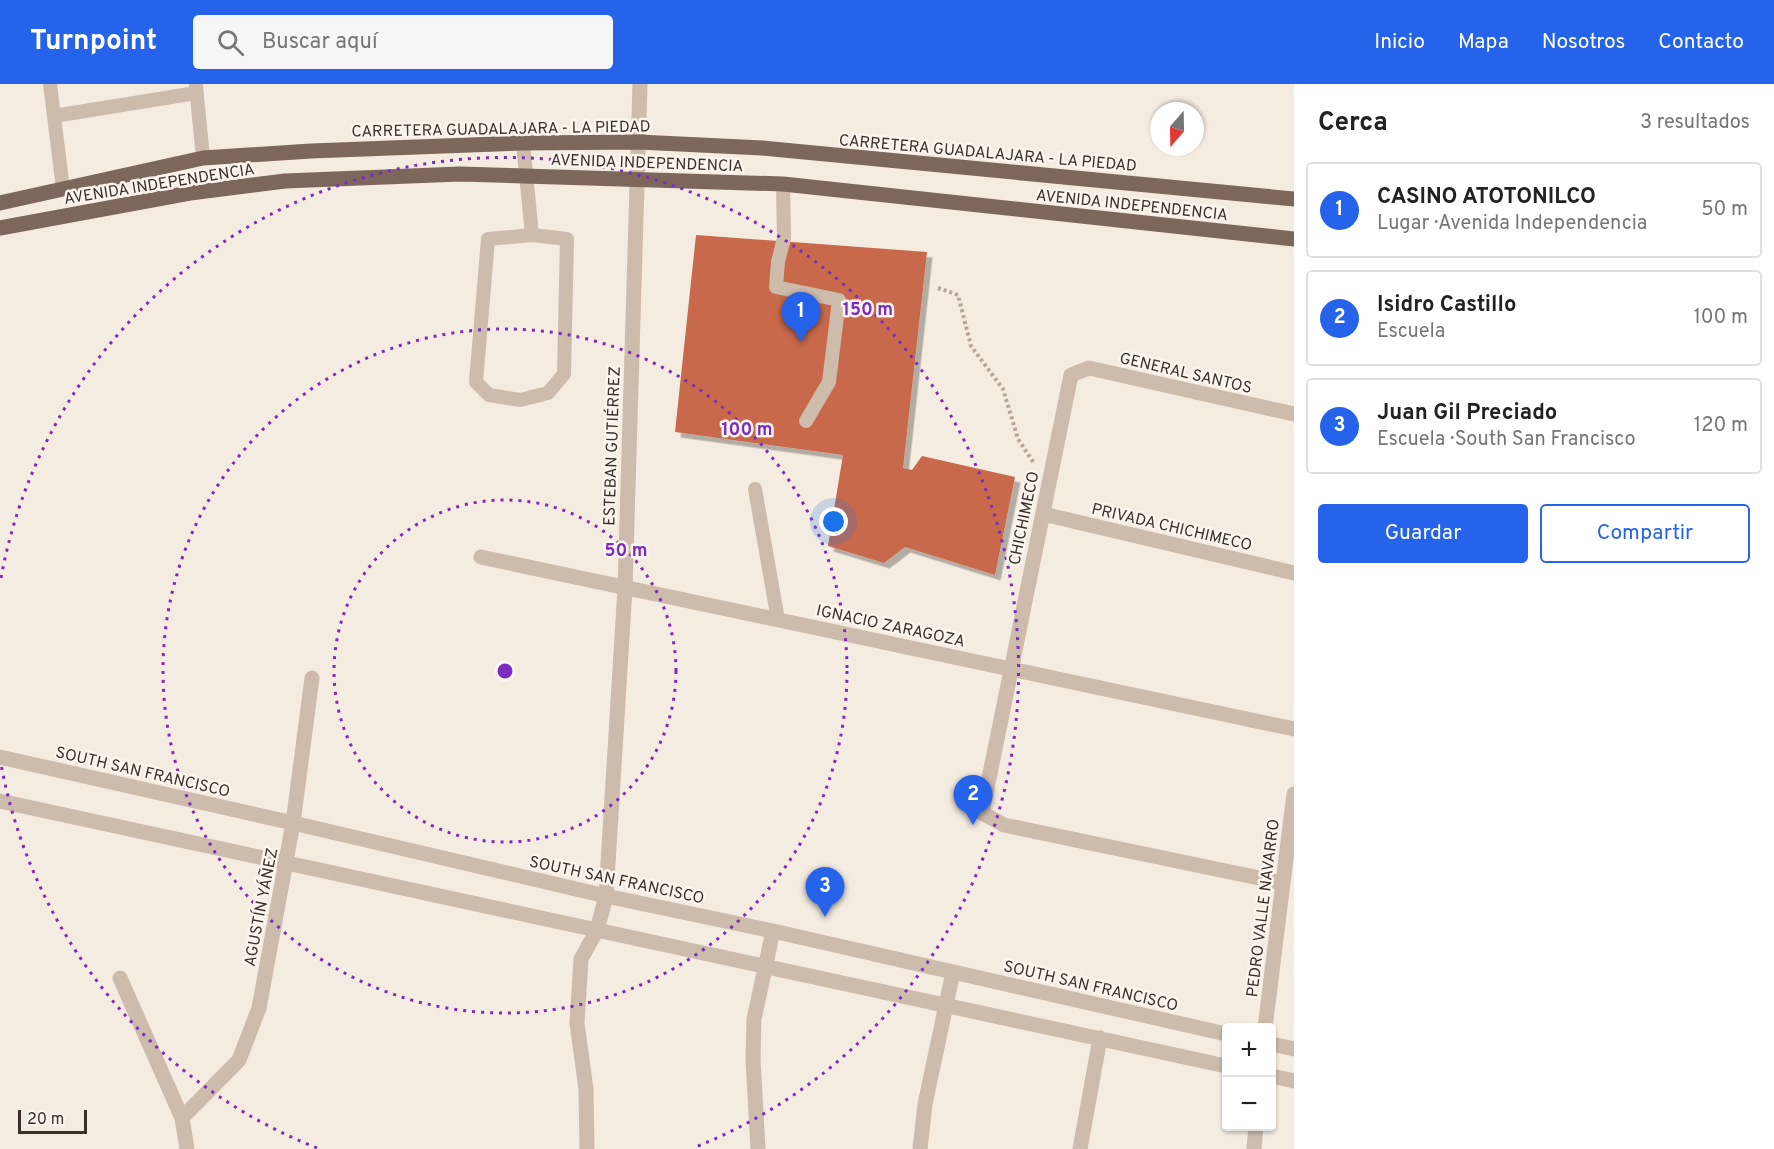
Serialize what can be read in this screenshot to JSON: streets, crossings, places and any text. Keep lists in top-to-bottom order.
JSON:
{
  "streets": {
    "main road": ["CARRETERA GUADALAJARA - LA PIEDAD", "AVENIDA INDEPENDENCIA"],
    "street": [
      "GENERAL SANTOS",
      "ESTEBAN GUTIÉRREZ",
      "CHICHIMECO",
      "PRIVADA CHICHIMECO",
      "IGNACIO ZARAGOZA",
      "SOUTH SAN FRANCISCO",
      "AGUSTÍN YÁÑEZ",
      "PEDRO VALLE NAVARRO"
    ]
  },
  "crossings": [
    ["CARRETERA GUADALAJARA - LA PIEDAD", "ESTEBAN GUTIÉRREZ"],
    ["AVENIDA INDEPENDENCIA", "ESTEBAN GUTIÉRREZ"],
    ["GENERAL SANTOS", "CHICHIMECO"],
    ["ESTEBAN GUTIÉRREZ", "IGNACIO ZARAGOZA"],
    ["ESTEBAN GUTIÉRREZ", "SOUTH SAN FRANCISCO"],
    ["CHICHIMECO", "PRIVADA CHICHIMECO"],
    ["CHICHIMECO", "IGNACIO ZARAGOZA"],
    ["CHICHIMECO", "PEDRO VALLE NAVARRO"],
    ["SOUTH SAN FRANCISCO", "AGUSTÍN YÁÑEZ"]
  ],
  "scale_bar": "20 m",
  "north": "bottom",
  "page": {
    "header": "Turnpoint",
    "search": "Buscar aquí",
    "nav": [
      "Inicio",
      "Mapa",
      "Nosotros",
      "Contacto"
    ],
    "heading": ["Cerca", "3 resultados"],
    "list": [
      {
        "mark": "1",
        "name": "CASINO ATOTONILCO",
        "note": "Lugar · Avenida Independencia",
        "value": "50 m"
      },
      {
        "mark": "2",
        "name": "Isidro Castillo",
        "note": "Escuela",
        "value": "100 m"
      },
      {
        "mark": "3",
        "name": "Juan Gil Preciado",
        "note": "Escuela · South San Francisco",
        "value": "120 m"
      }
    ],
    "pins": ["1", "2", "3"],
    "buttons": ["Guardar", "Compartir"],
    "map_buttons": ["+", "−"],
    "scale": "20 m"
  },
  "rings": ["150 m", "100 m", "50 m"]
}
